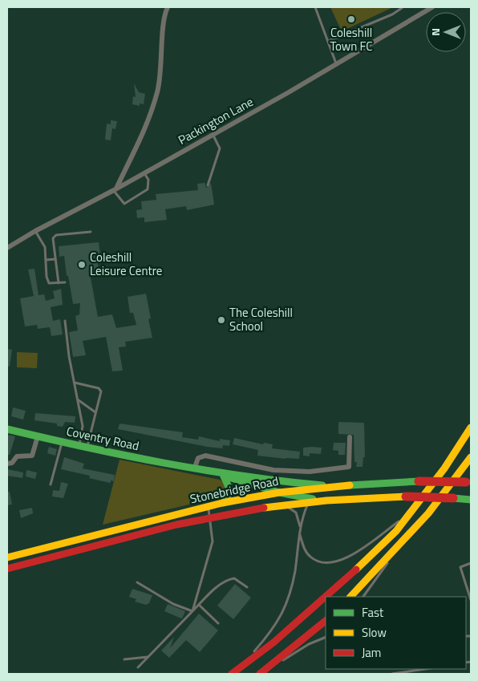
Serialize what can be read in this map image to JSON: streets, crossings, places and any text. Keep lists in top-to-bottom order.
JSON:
{
  "streets": {
    "main road": ["Coventry Road", "Stonebridge Road"],
    "street": ["Packington Lane"]
  },
  "places": ["Coleshill Town FC", "Coleshill Leisure Centre", "The Coleshill School"],
  "legend": ["Fast", "Slow", "Jam"],
  "north": "left"
}
